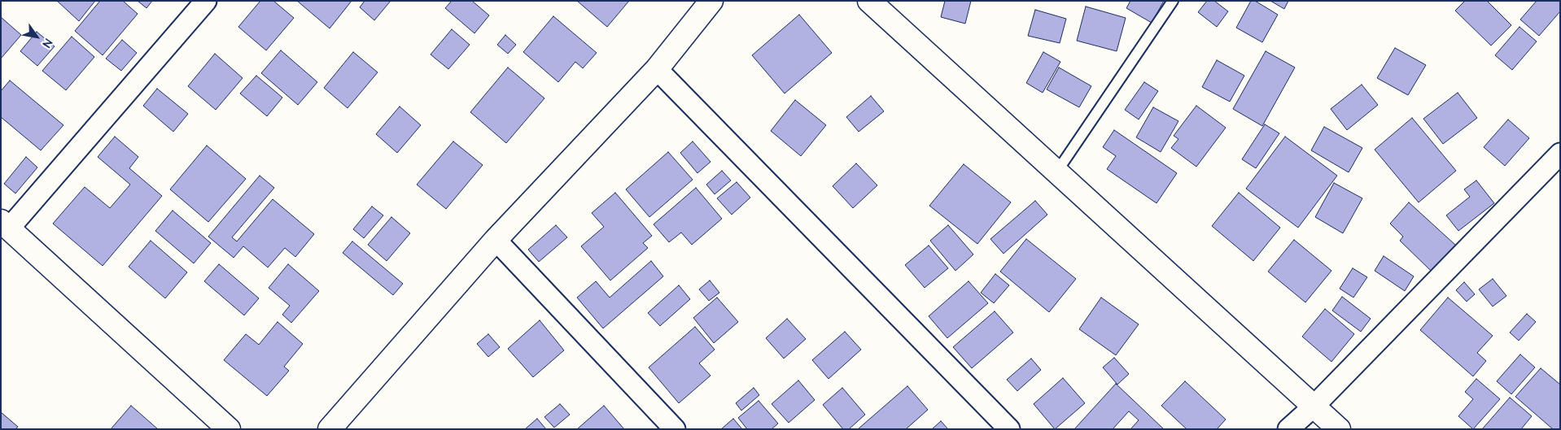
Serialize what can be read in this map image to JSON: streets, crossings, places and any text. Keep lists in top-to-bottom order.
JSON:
{
  "north": "bottom right"
}
